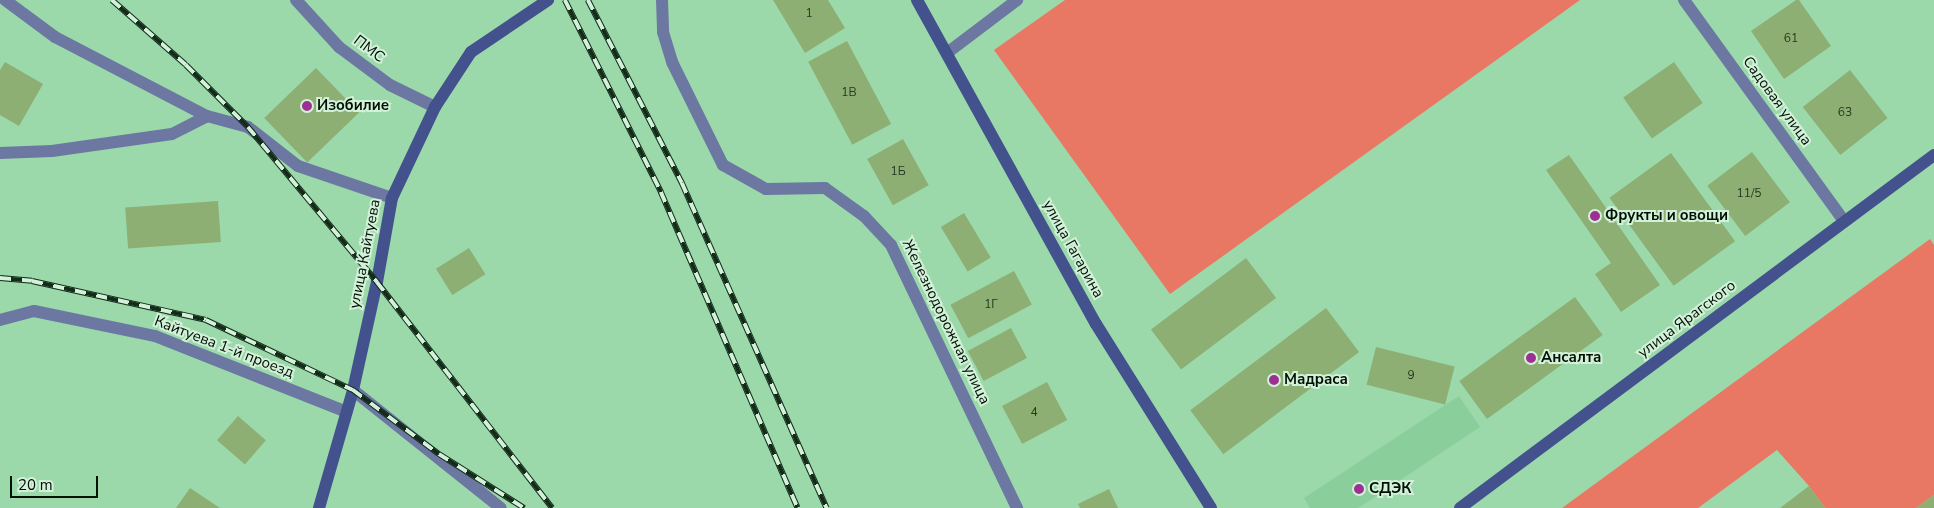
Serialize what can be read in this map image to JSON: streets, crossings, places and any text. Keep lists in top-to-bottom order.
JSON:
{
  "streets": {
    "main road": ["улица Гагарина", "улица Кайтуева", "улица Ярагского"],
    "street": [
      "ПМС",
      "Садовая улица",
      "Железнодорожная улица",
      "Кайтуева 1-й проезд"
    ]
  },
  "crossings": [
    ["ПМС", "улица Кайтуева"],
    ["Садовая улица", "улица Ярагского"],
    ["улица Кайтуева", "Кайтуева 1-й проезд"]
  ],
  "places": [
    "Изобилие",
    "Фрукты и овощи",
    "Ансалта",
    "Мадраса",
    "СДЭК"
  ],
  "house_numbers": [
    "1",
    "61",
    "1В",
    "63",
    "1Б",
    "11/5",
    "1Г",
    "9",
    "4"
  ],
  "scale_bar": "20 m"
}
